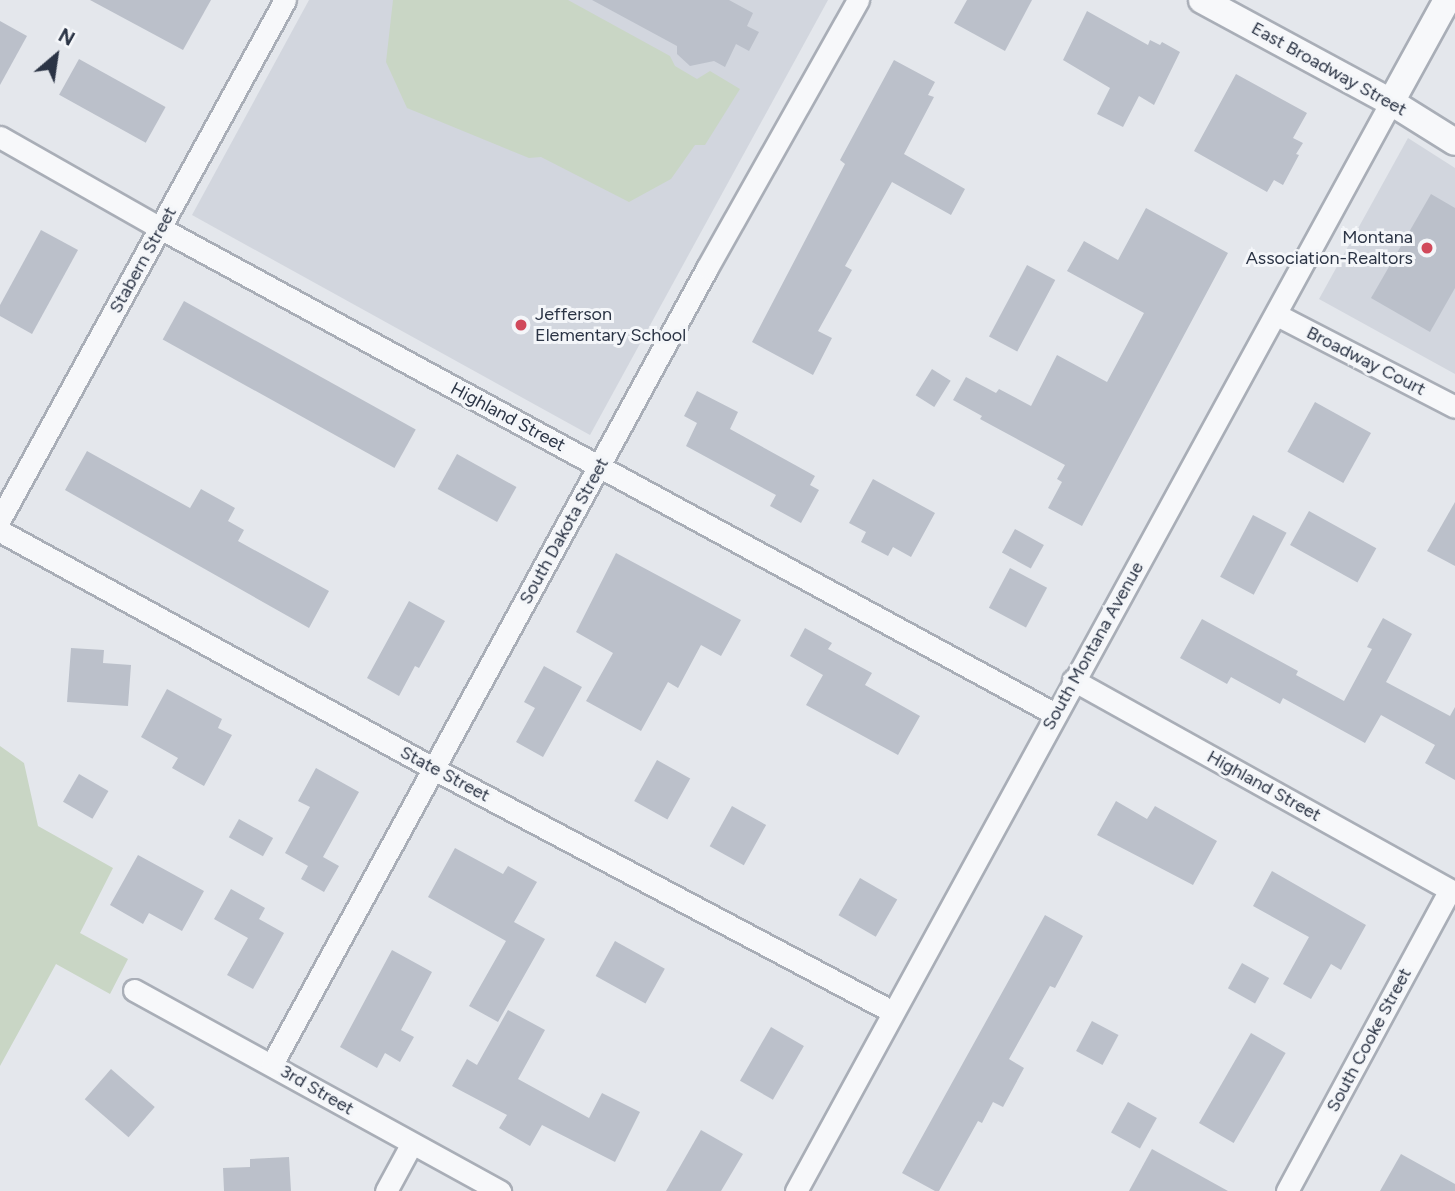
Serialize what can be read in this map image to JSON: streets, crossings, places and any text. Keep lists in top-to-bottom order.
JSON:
{
  "streets": {
    "street": [
      "East Broadway Street",
      "Stabern Street",
      "Broadway Court",
      "Highland Street",
      "South Dakota Street",
      "South Montana Avenue",
      "State Street",
      "South Cooke Street",
      "3rd Street"
    ]
  },
  "crossings": [
    ["East Broadway Street", "South Montana Avenue"],
    ["Stabern Street", "Highland Street"],
    ["Broadway Court", "South Montana Avenue"],
    ["Highland Street", "South Dakota Street"],
    ["Highland Street", "South Montana Avenue"],
    ["Highland Street", "South Cooke Street"],
    ["South Dakota Street", "State Street"],
    ["South Dakota Street", "3rd Street"],
    ["South Montana Avenue", "State Street"]
  ],
  "places": ["Montana Association-Realtors", "Jefferson Elementary School"],
  "north": "top right"
}
